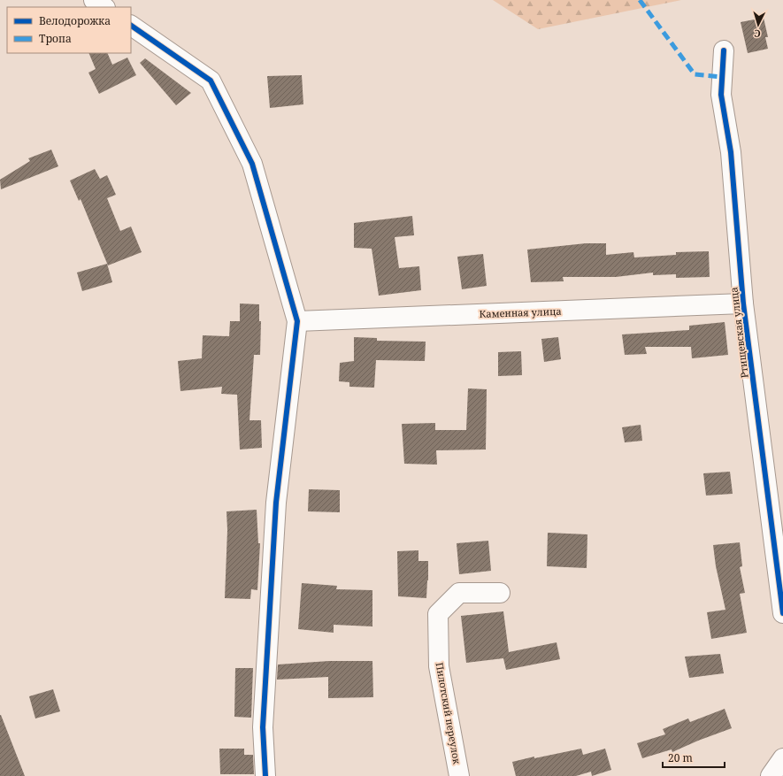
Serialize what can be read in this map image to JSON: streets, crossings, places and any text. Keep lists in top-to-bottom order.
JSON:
{
  "streets": {
    "street": ["Каменная улица", "Ртищевская улица", "Пилотский переулок"]
  },
  "crossings": [
    ["Каменная улица", "Ртищевская улица"]
  ],
  "legend": ["Велодорожка", "Тропа"],
  "scale_bar": "20 m",
  "north": "bottom"
}
